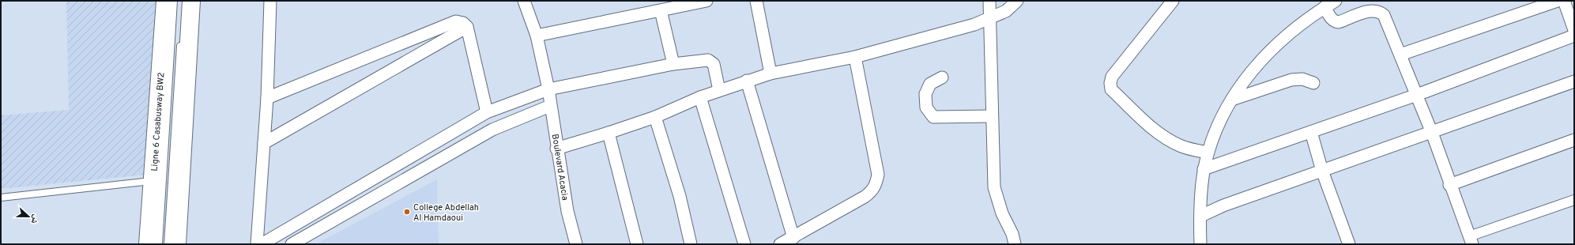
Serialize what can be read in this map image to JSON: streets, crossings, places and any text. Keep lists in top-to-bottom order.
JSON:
{
  "streets": {
    "street": ["Boulevard Acacia"],
    "lane": ["Ligne 6 Casabusway BW2"]
  },
  "places": ["College Abdellah Al Hamdaoui"],
  "north": "right"
}
